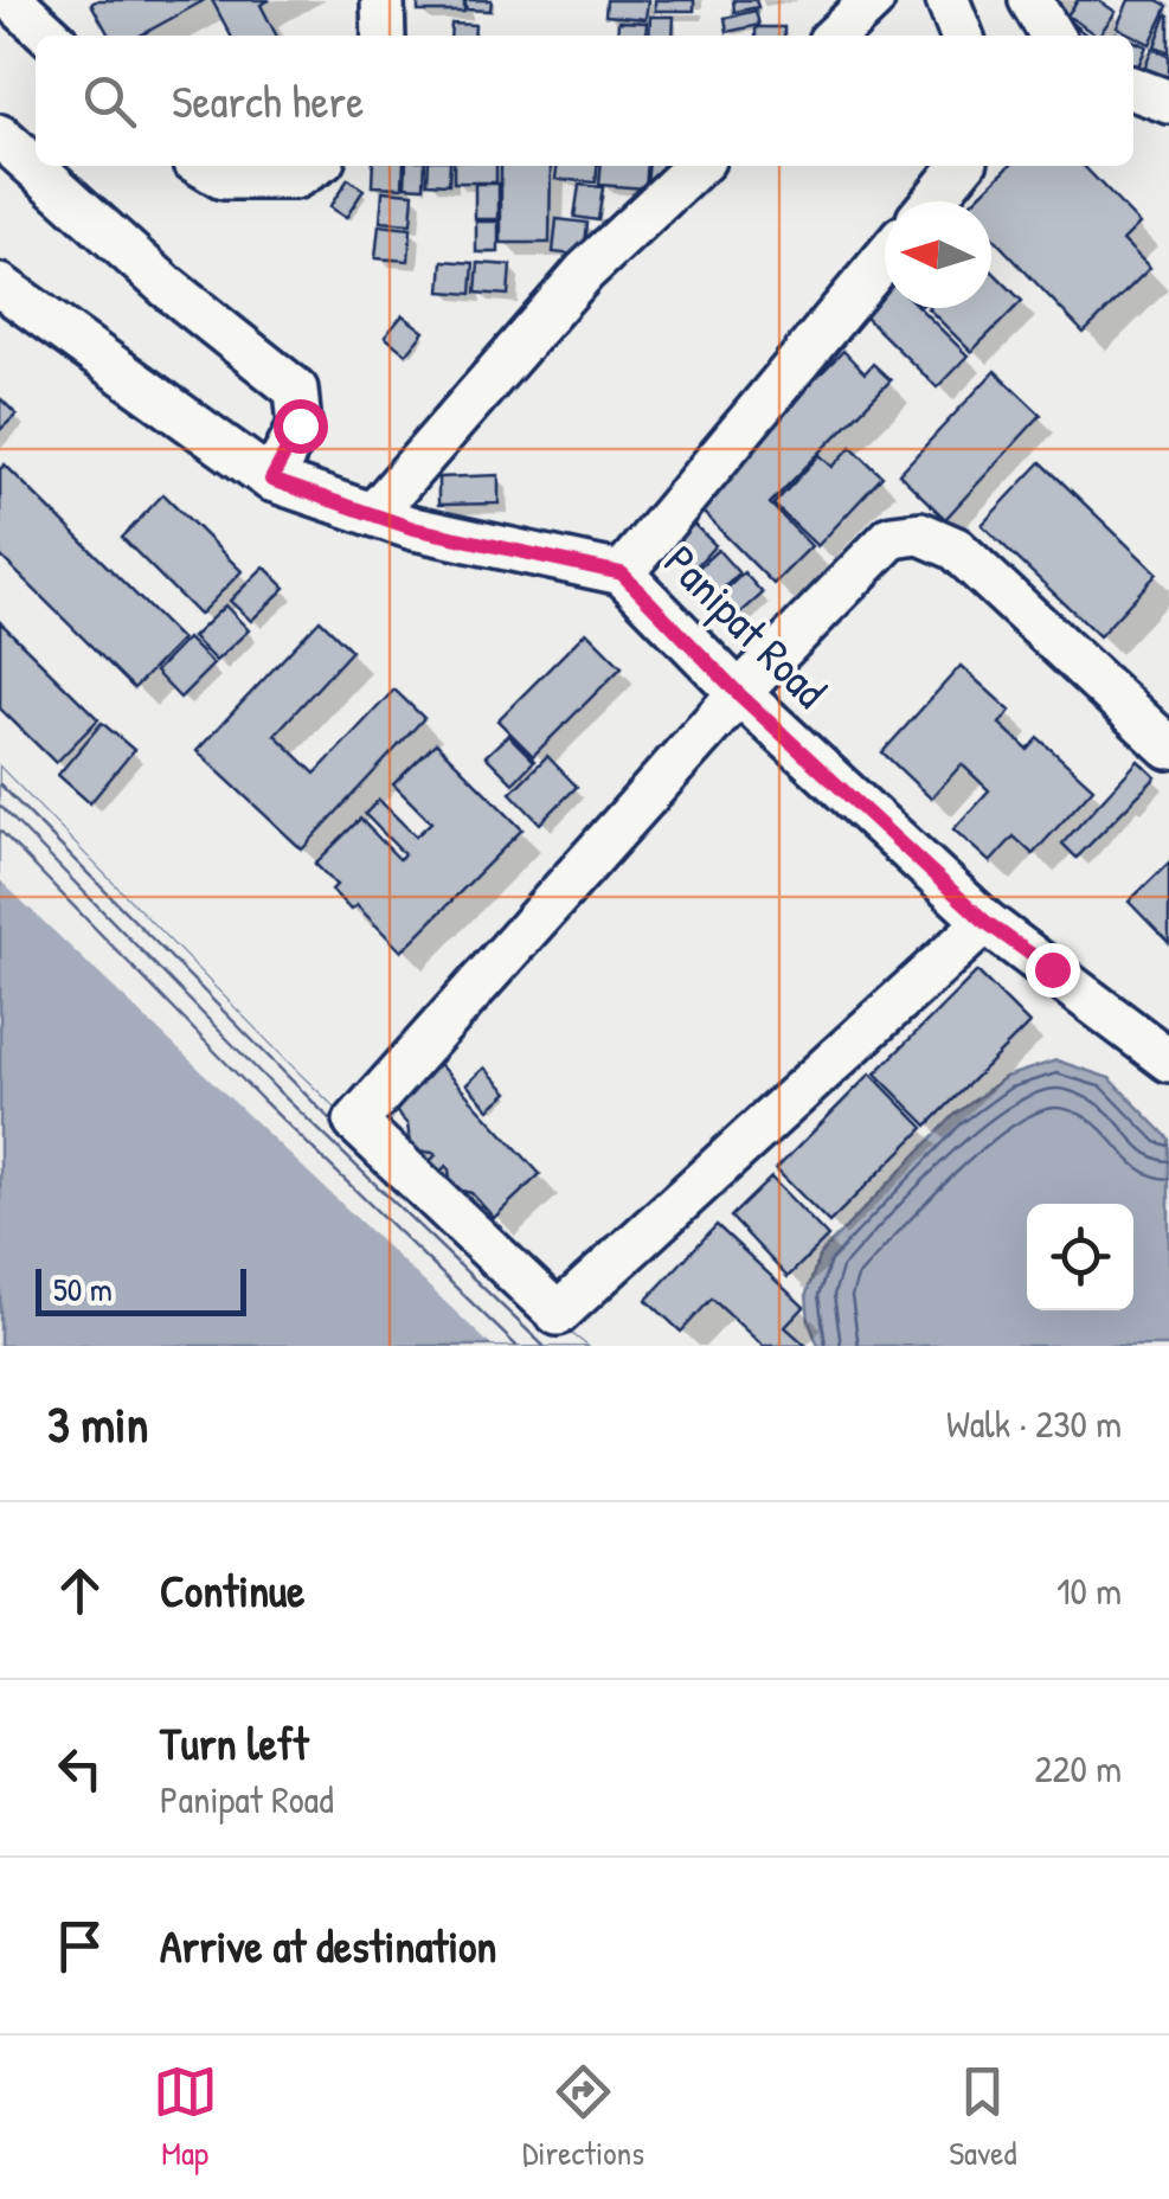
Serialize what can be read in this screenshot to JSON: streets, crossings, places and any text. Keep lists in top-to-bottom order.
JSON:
{
  "streets": {
    "street": ["Panipat Road"]
  },
  "scale_bar": "50 m",
  "north": "left",
  "page": {
    "search": "Search here",
    "scale": "50 m",
    "heading": ["3 min", "Walk · 230 m"],
    "list": [
      ["Continue", "10 m"],
      ["Turn left", "Panipat Road", "220 m"],
      "Arrive at destination"
    ],
    "nav": ["Map", "Directions", "Saved"]
  }
}
